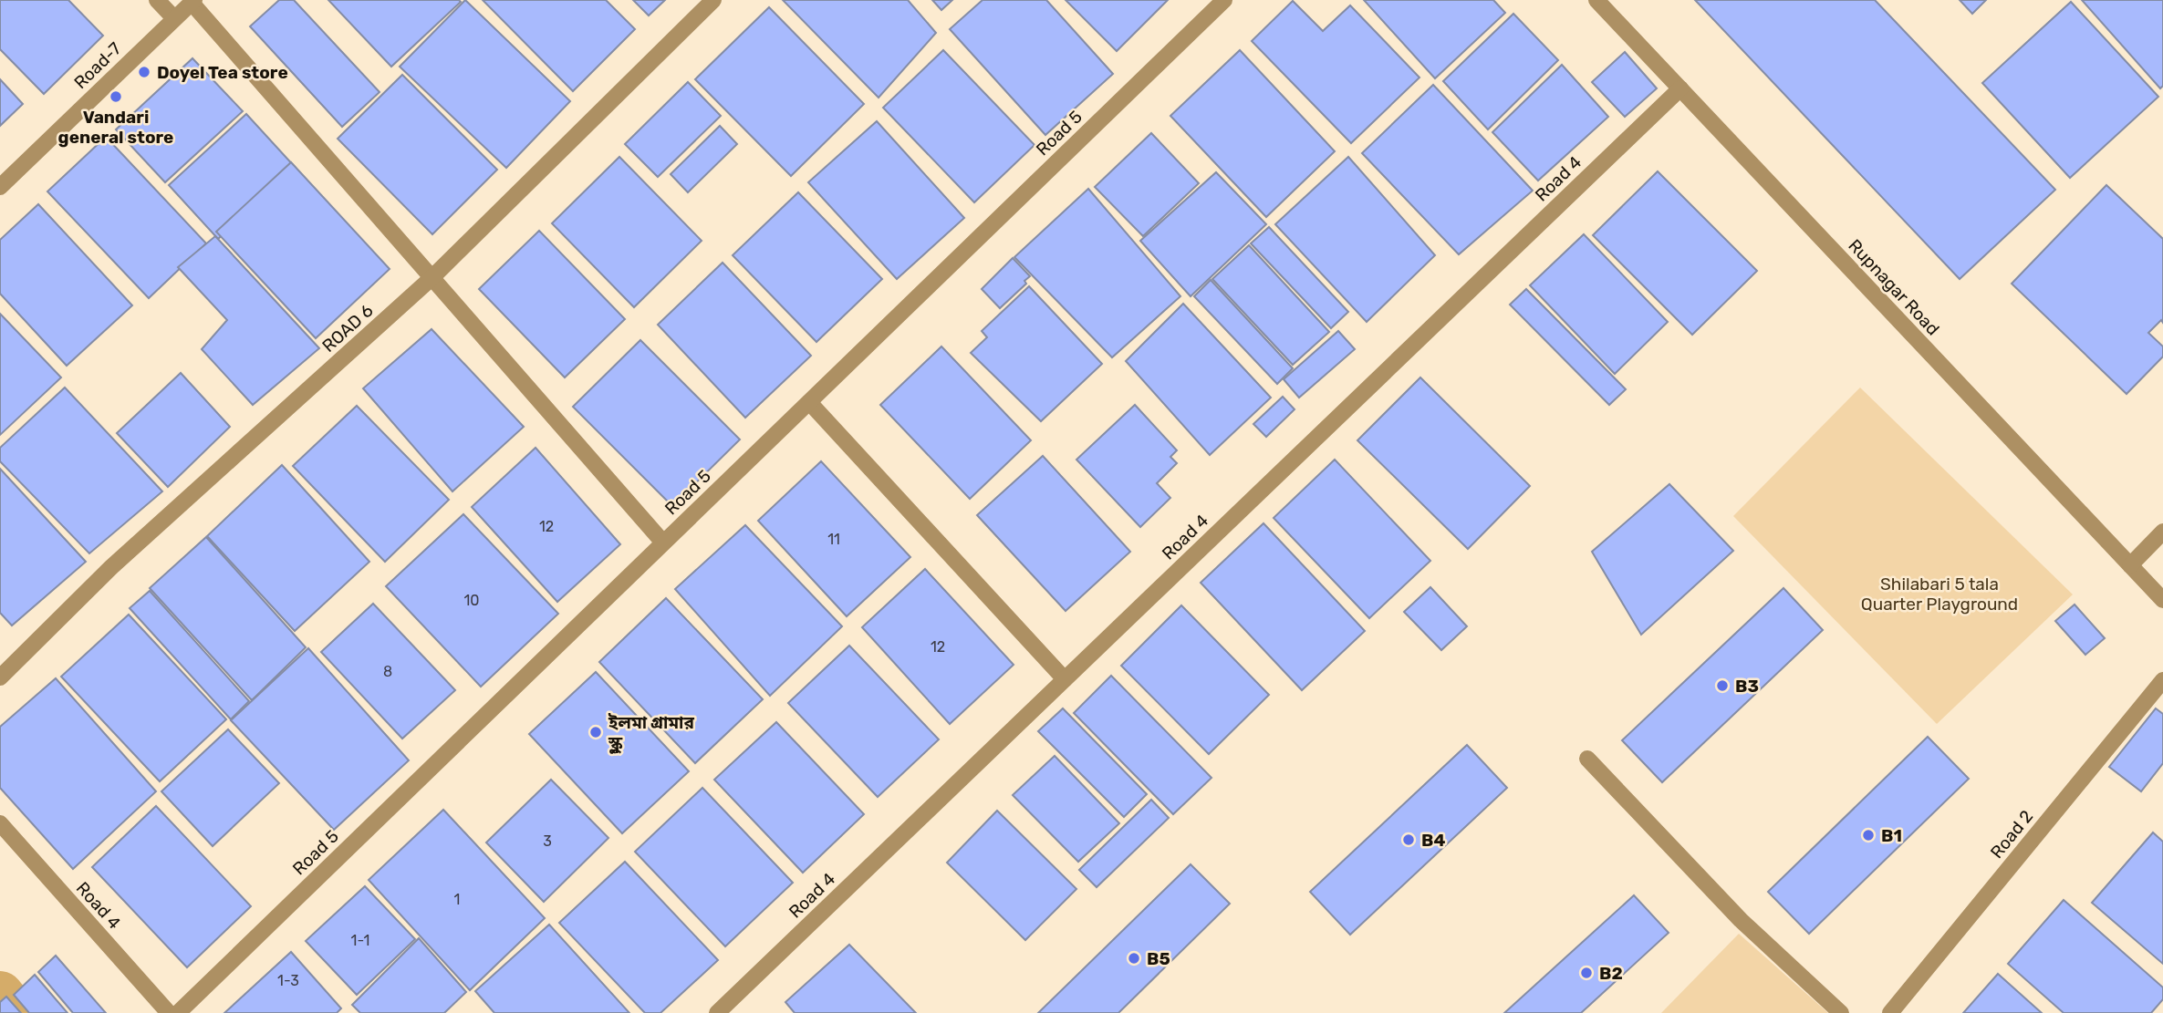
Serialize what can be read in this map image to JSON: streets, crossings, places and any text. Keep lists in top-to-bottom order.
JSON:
{
  "streets": {
    "street": [
      "Road-7",
      "Road 5",
      "Road 4",
      "Rupnagar Road",
      "ROAD 6",
      "Road 2"
    ]
  },
  "crossings": [
    ["Road 4", "Rupnagar Road"]
  ],
  "parks": ["Shilabari 5 tala Quarter Playground"],
  "places": [
    "Doyel Tea store",
    "Vandari general store",
    "B3",
    "ইলমা গ্রামার স্কুল",
    "B1",
    "B4",
    "B5",
    "B2"
  ],
  "house_numbers": [
    "12",
    "11",
    "10",
    "12",
    "8",
    "3",
    "1",
    "1-1",
    "1-3"
  ]
}
